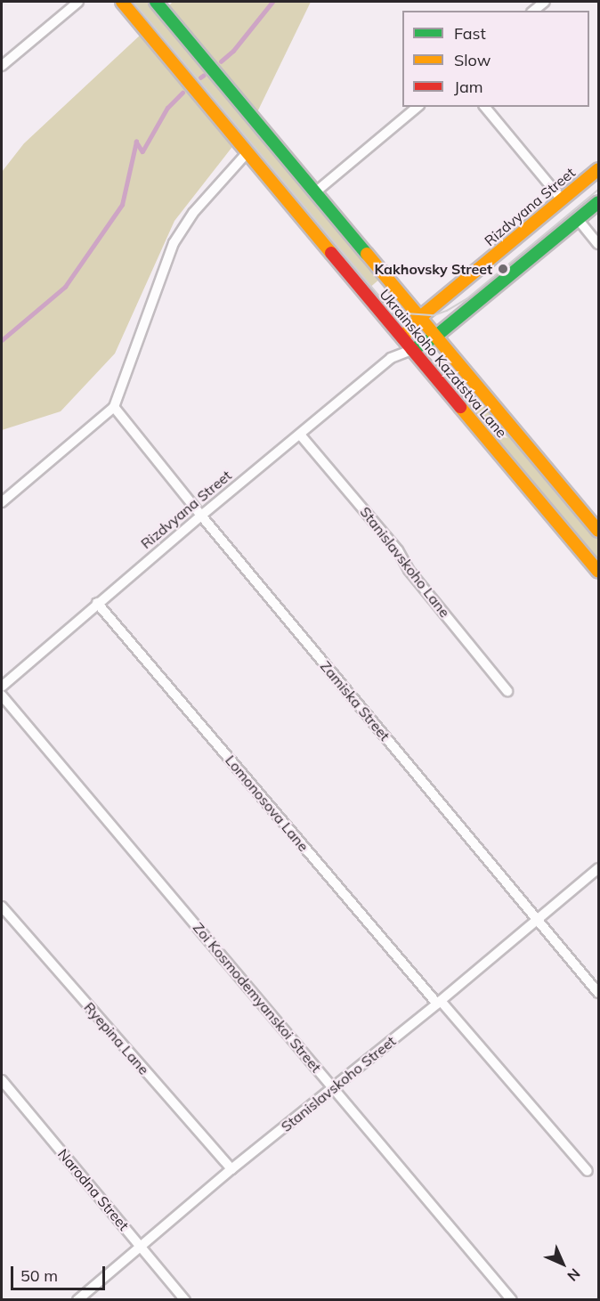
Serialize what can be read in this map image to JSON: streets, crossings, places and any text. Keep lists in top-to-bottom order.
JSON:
{
  "streets": {
    "street": [
      "Rizdvyana Street",
      "Ukrainskoho Kazatstva Lane",
      "Stanislavskoho Lane",
      "Zamiska Street",
      "Lomonosova Lane",
      "Zoi Kosmodemyanskoi Street",
      "Ryepina Lane",
      "Stanislavskoho Street",
      "Narodna Street"
    ]
  },
  "crossings": [
    ["Rizdvyana Street", "Ukrainskoho Kazatstva Lane"],
    ["Rizdvyana Street", "Stanislavskoho Lane"],
    ["Rizdvyana Street", "Zamiska Street"],
    ["Rizdvyana Street", "Lomonosova Lane"],
    ["Zamiska Street", "Stanislavskoho Street"],
    ["Lomonosova Lane", "Stanislavskoho Street"],
    ["Zoi Kosmodemyanskoi Street", "Stanislavskoho Street"],
    ["Ryepina Lane", "Stanislavskoho Street"],
    ["Stanislavskoho Street", "Narodna Street"]
  ],
  "places": ["Kakhovsky Street"],
  "legend": ["Fast", "Slow", "Jam"],
  "scale_bar": "50 m",
  "north": "bottom right"
}
